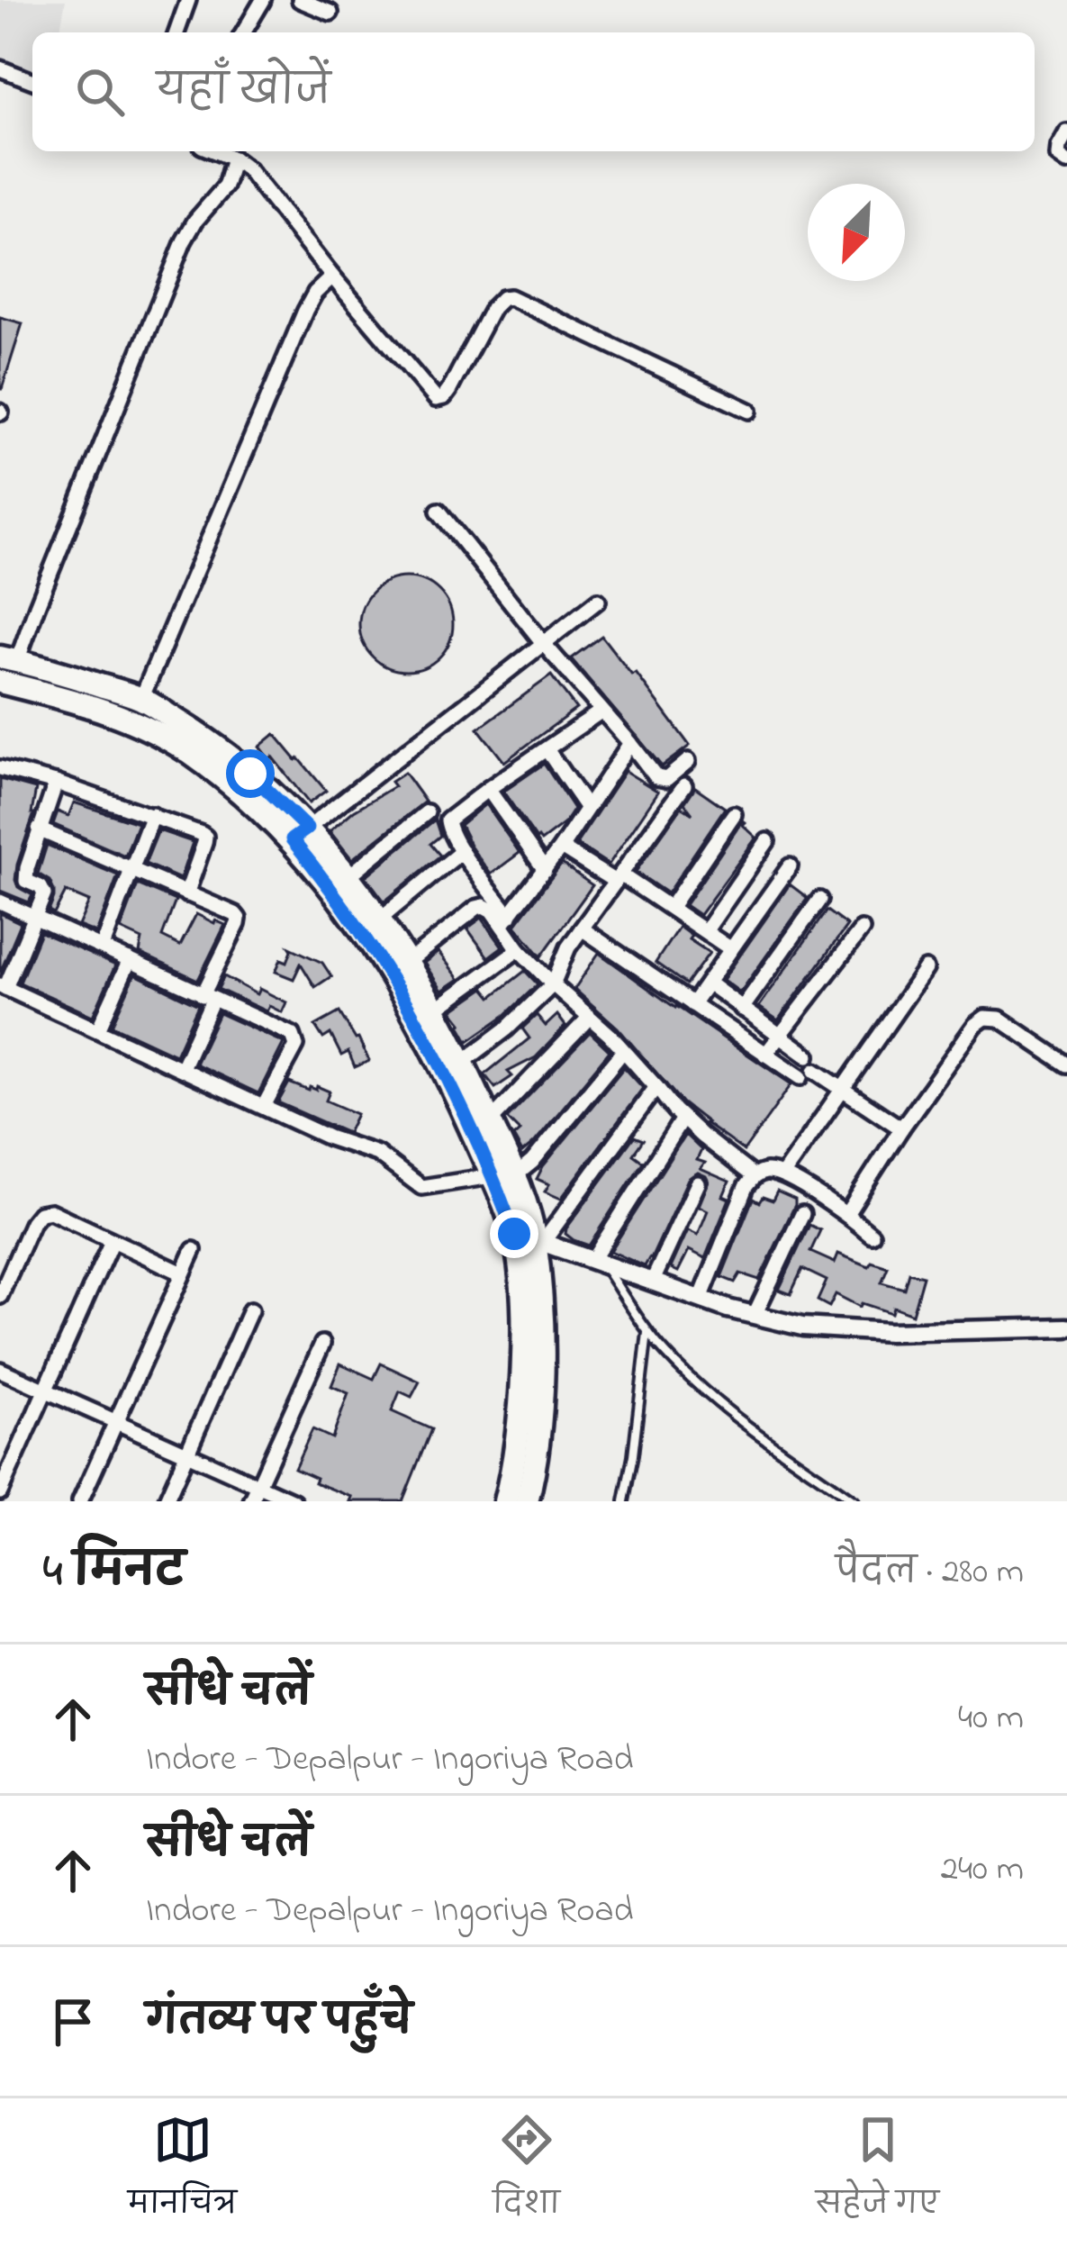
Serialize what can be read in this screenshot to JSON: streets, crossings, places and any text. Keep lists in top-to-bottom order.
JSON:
{
  "north": "bottom left",
  "page": {
    "search": "यहाँ खोजें",
    "heading": ["4 मिनट", "पैदल · 280 m"],
    "list": [
      ["सीधे चलें", "Indore - Depalpur - Ingoriya Road", "40 m"],
      ["सीधे चलें", "Indore - Depalpur - Ingoriya Road", "240 m"],
      "गंतव्य पर पहुँचे"
    ],
    "nav": ["मानचित्र", "दिशा", "सहेजे गए"]
  }
}
